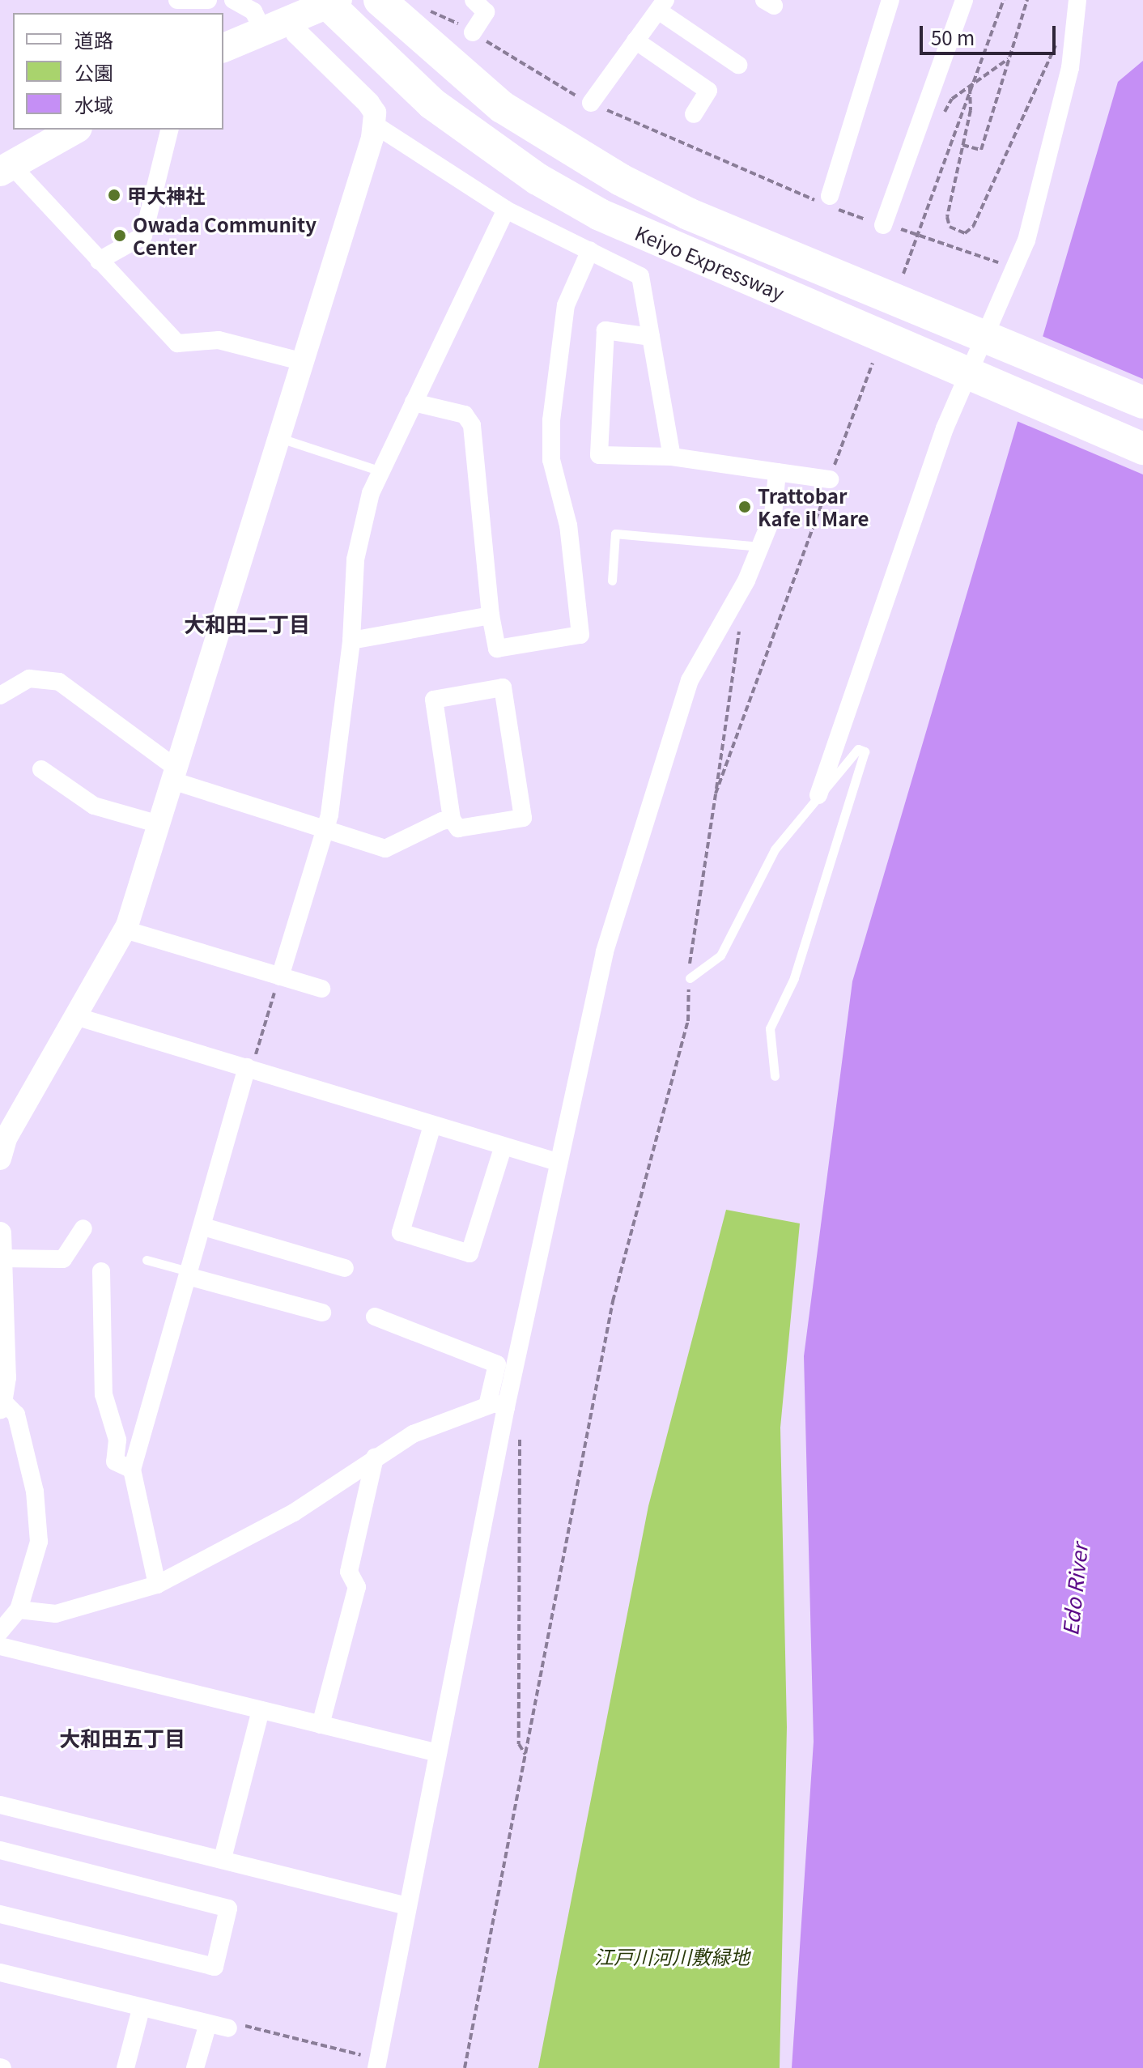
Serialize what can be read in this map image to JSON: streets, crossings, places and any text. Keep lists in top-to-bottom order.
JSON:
{
  "streets": {
    "highway": ["Keiyo Expressway"]
  },
  "districts": ["大和田二丁目", "大和田五丁目"],
  "water": ["Edo River"],
  "parks": ["江戸川河川敷緑地"],
  "places": ["甲大神社", "Owada Community Center", "Trattobar Kafe il Mare"],
  "legend": ["道路", "公園", "水域"],
  "scale_bar": "50 m"
}
